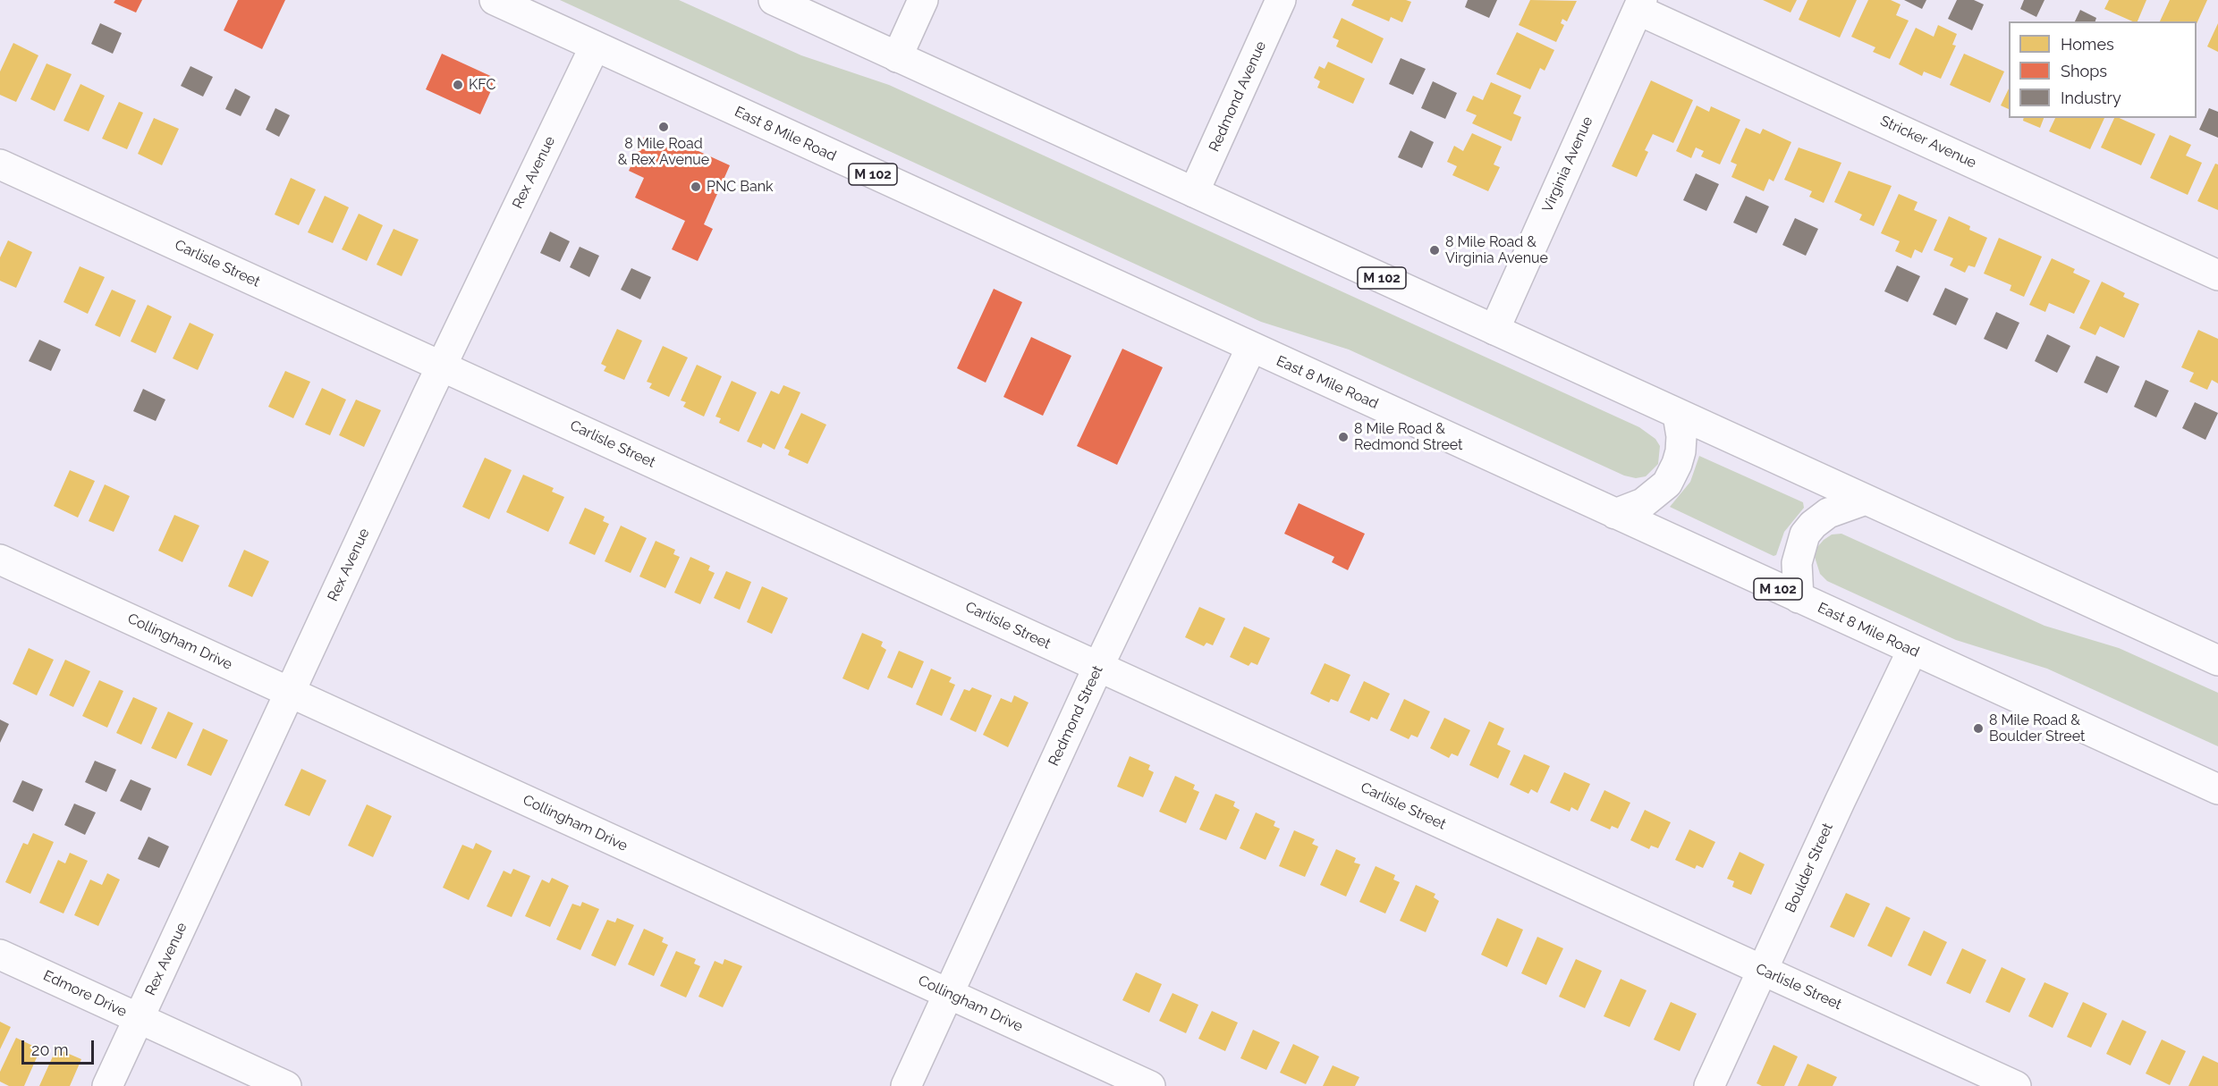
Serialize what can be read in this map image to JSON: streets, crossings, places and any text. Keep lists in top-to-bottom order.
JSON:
{
  "streets": {
    "main road": [
      "Redmond Avenue",
      "East 8 Mile Road",
      "Stricker Avenue",
      "Virginia Avenue",
      "Rex Avenue",
      "M 102",
      "Carlisle Street",
      "Collingham Drive",
      "Redmond Street",
      "Boulder Street",
      "Edmore Drive"
    ]
  },
  "crossings": [
    ["Redmond Avenue", "M 102"],
    ["East 8 Mile Road", "Rex Avenue"],
    ["East 8 Mile Road", "Redmond Street"],
    ["East 8 Mile Road", "Boulder Street"],
    ["Stricker Avenue", "Virginia Avenue"],
    ["Virginia Avenue", "M 102"],
    ["Rex Avenue", "Carlisle Street"],
    ["Rex Avenue", "Collingham Drive"],
    ["Rex Avenue", "Edmore Drive"],
    ["Carlisle Street", "Redmond Street"],
    ["Carlisle Street", "Boulder Street"],
    ["Collingham Drive", "Redmond Street"]
  ],
  "places": [
    "KFC",
    "8 Mile Road & Rex Avenue",
    "PNC Bank",
    "8 Mile Road & Virginia Avenue",
    "8 Mile Road & Redmond Street",
    "8 Mile Road & Boulder Street"
  ],
  "legend": ["Homes", "Shops", "Industry"],
  "scale_bar": "20 m"
}
